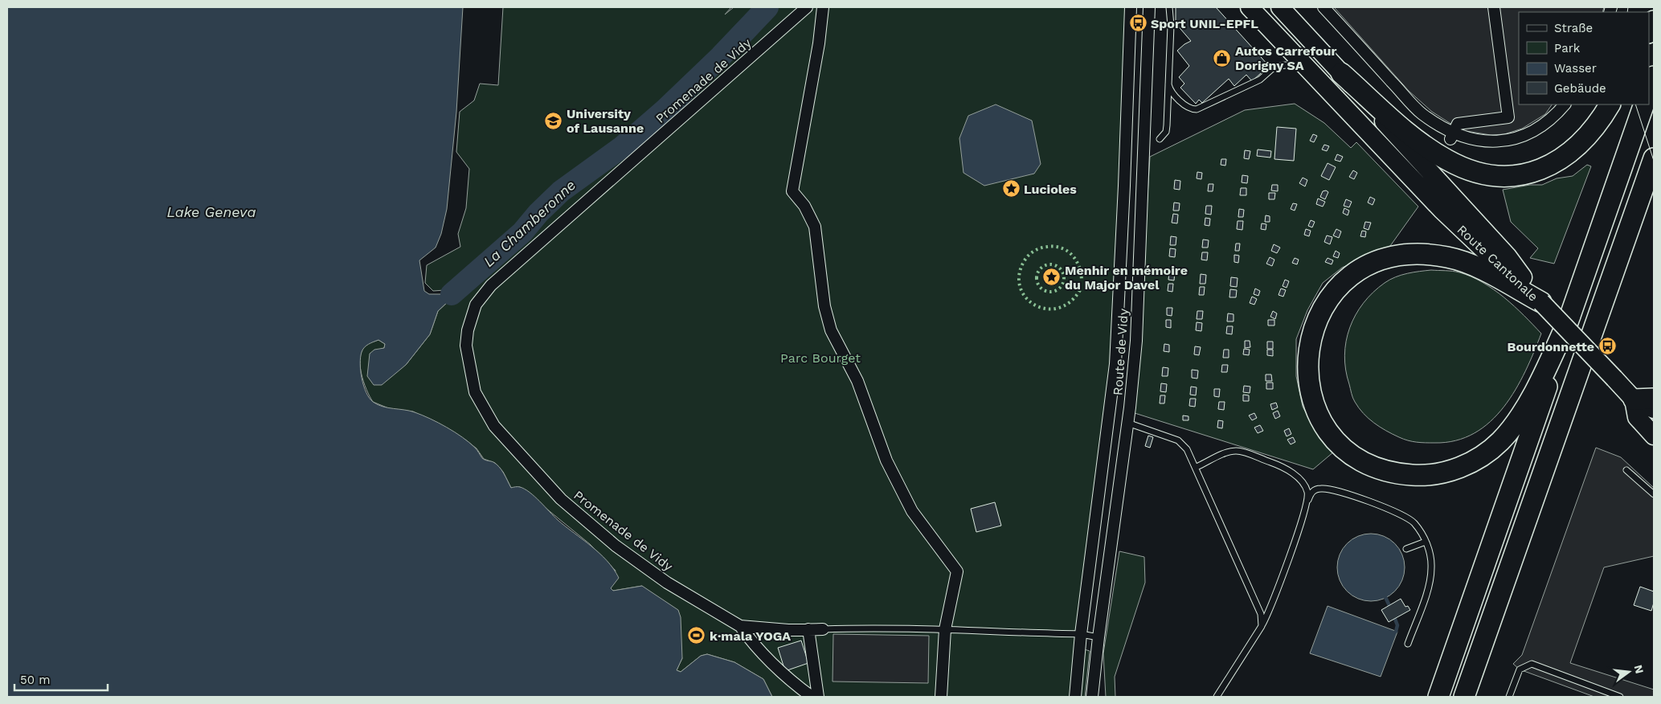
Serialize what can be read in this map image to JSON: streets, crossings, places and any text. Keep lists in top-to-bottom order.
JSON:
{
  "streets": {
    "main road": ["Route Cantonale"],
    "street": ["Promenade de Vidy", "Route de Vidy"]
  },
  "water": ["Lake Geneva", "La Chamberonne"],
  "parks": ["Parc Bourget"],
  "places": {
    "bus stop": ["Sport UNIL-EPFL", "Bourdonnette"],
    "shop": ["Autos Carrefour Dorigny SA"],
    "school or university": ["University of Lausanne"],
    "place": ["Lucioles", "Menhir en mémoire du Major Davel"],
    "sports": ["k·mala YOGA"]
  },
  "legend": [
    "Straße",
    "Park",
    "Wasser",
    "Gebäude"
  ],
  "scale_bar": "50 m",
  "north": "right"
}
